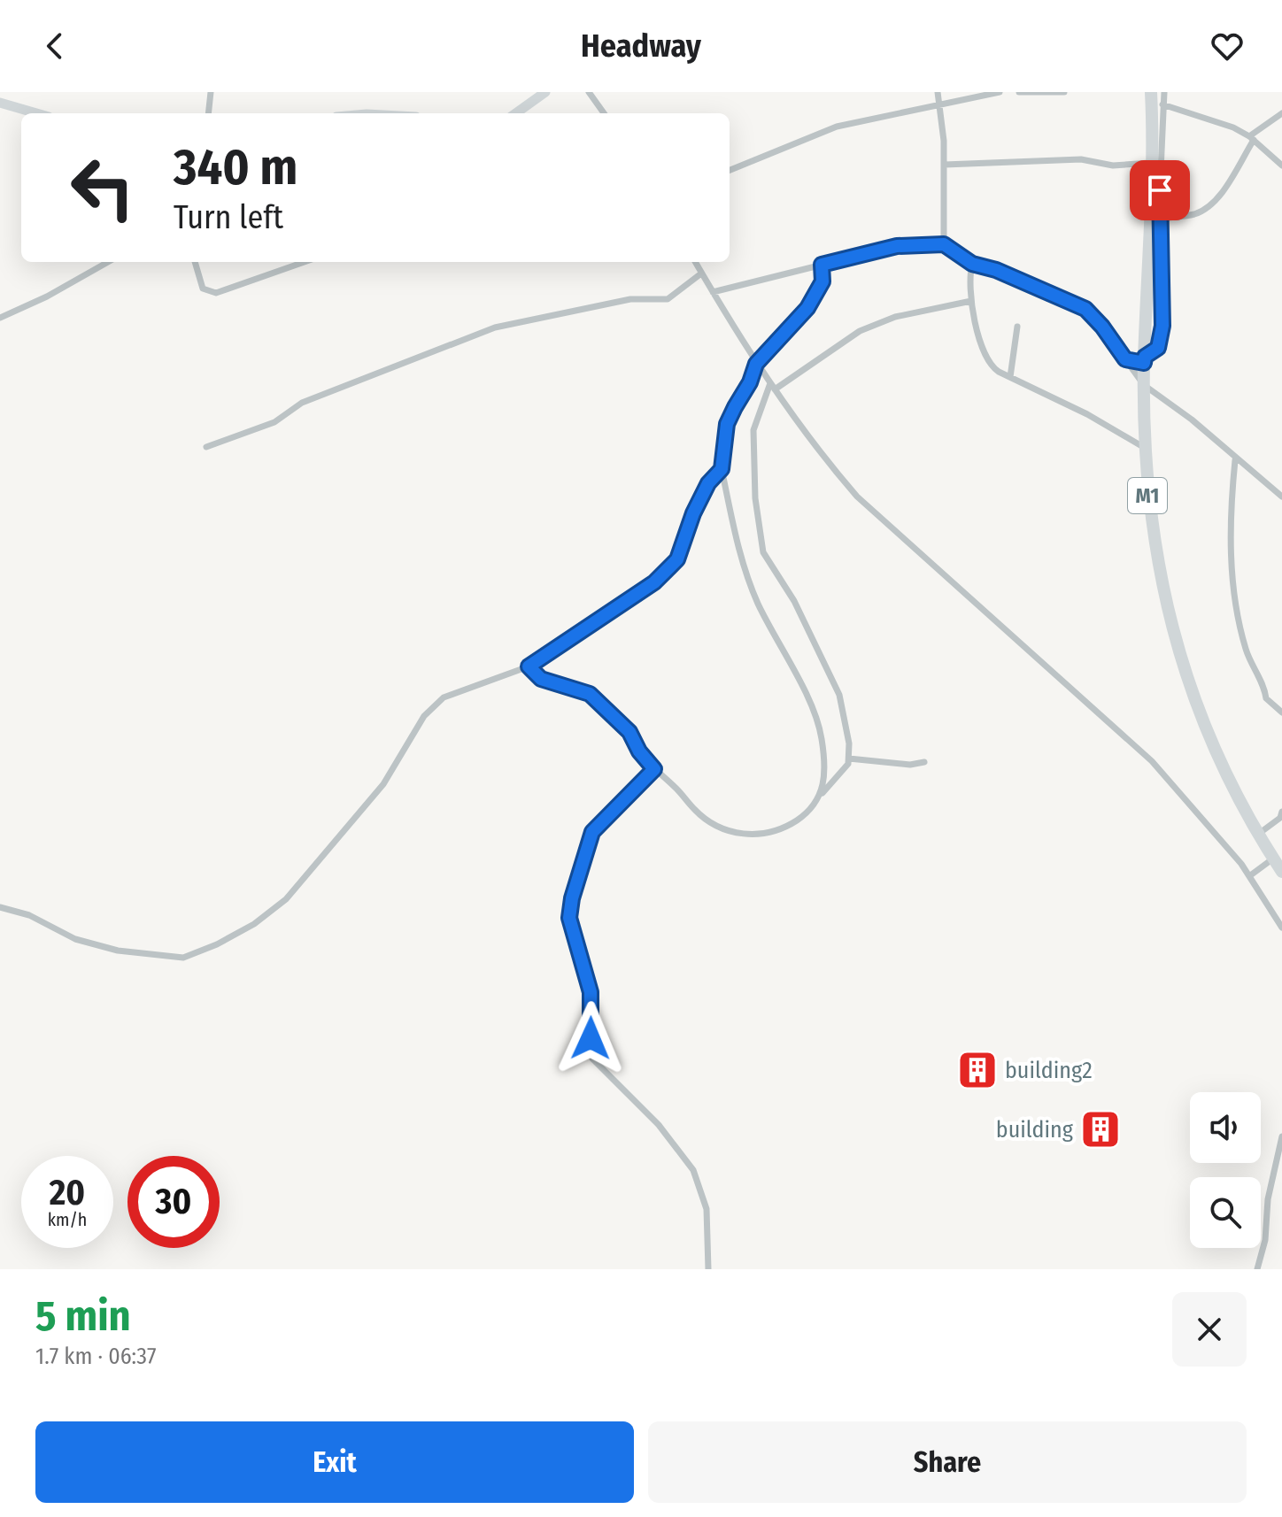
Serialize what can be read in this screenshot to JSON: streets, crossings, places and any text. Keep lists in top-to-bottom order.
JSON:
{
  "streets": {
    "highway": ["M1"]
  },
  "places": {
    "building": ["building2", "building"]
  },
  "page": {
    "header": "Headway",
    "turn": ["340 m", "Turn left"],
    "speed": "20 km/h",
    "limit": "30",
    "heading": ["5 min", "1.7 km · 06:37"],
    "buttons": ["Exit", "Share"]
  }
}
